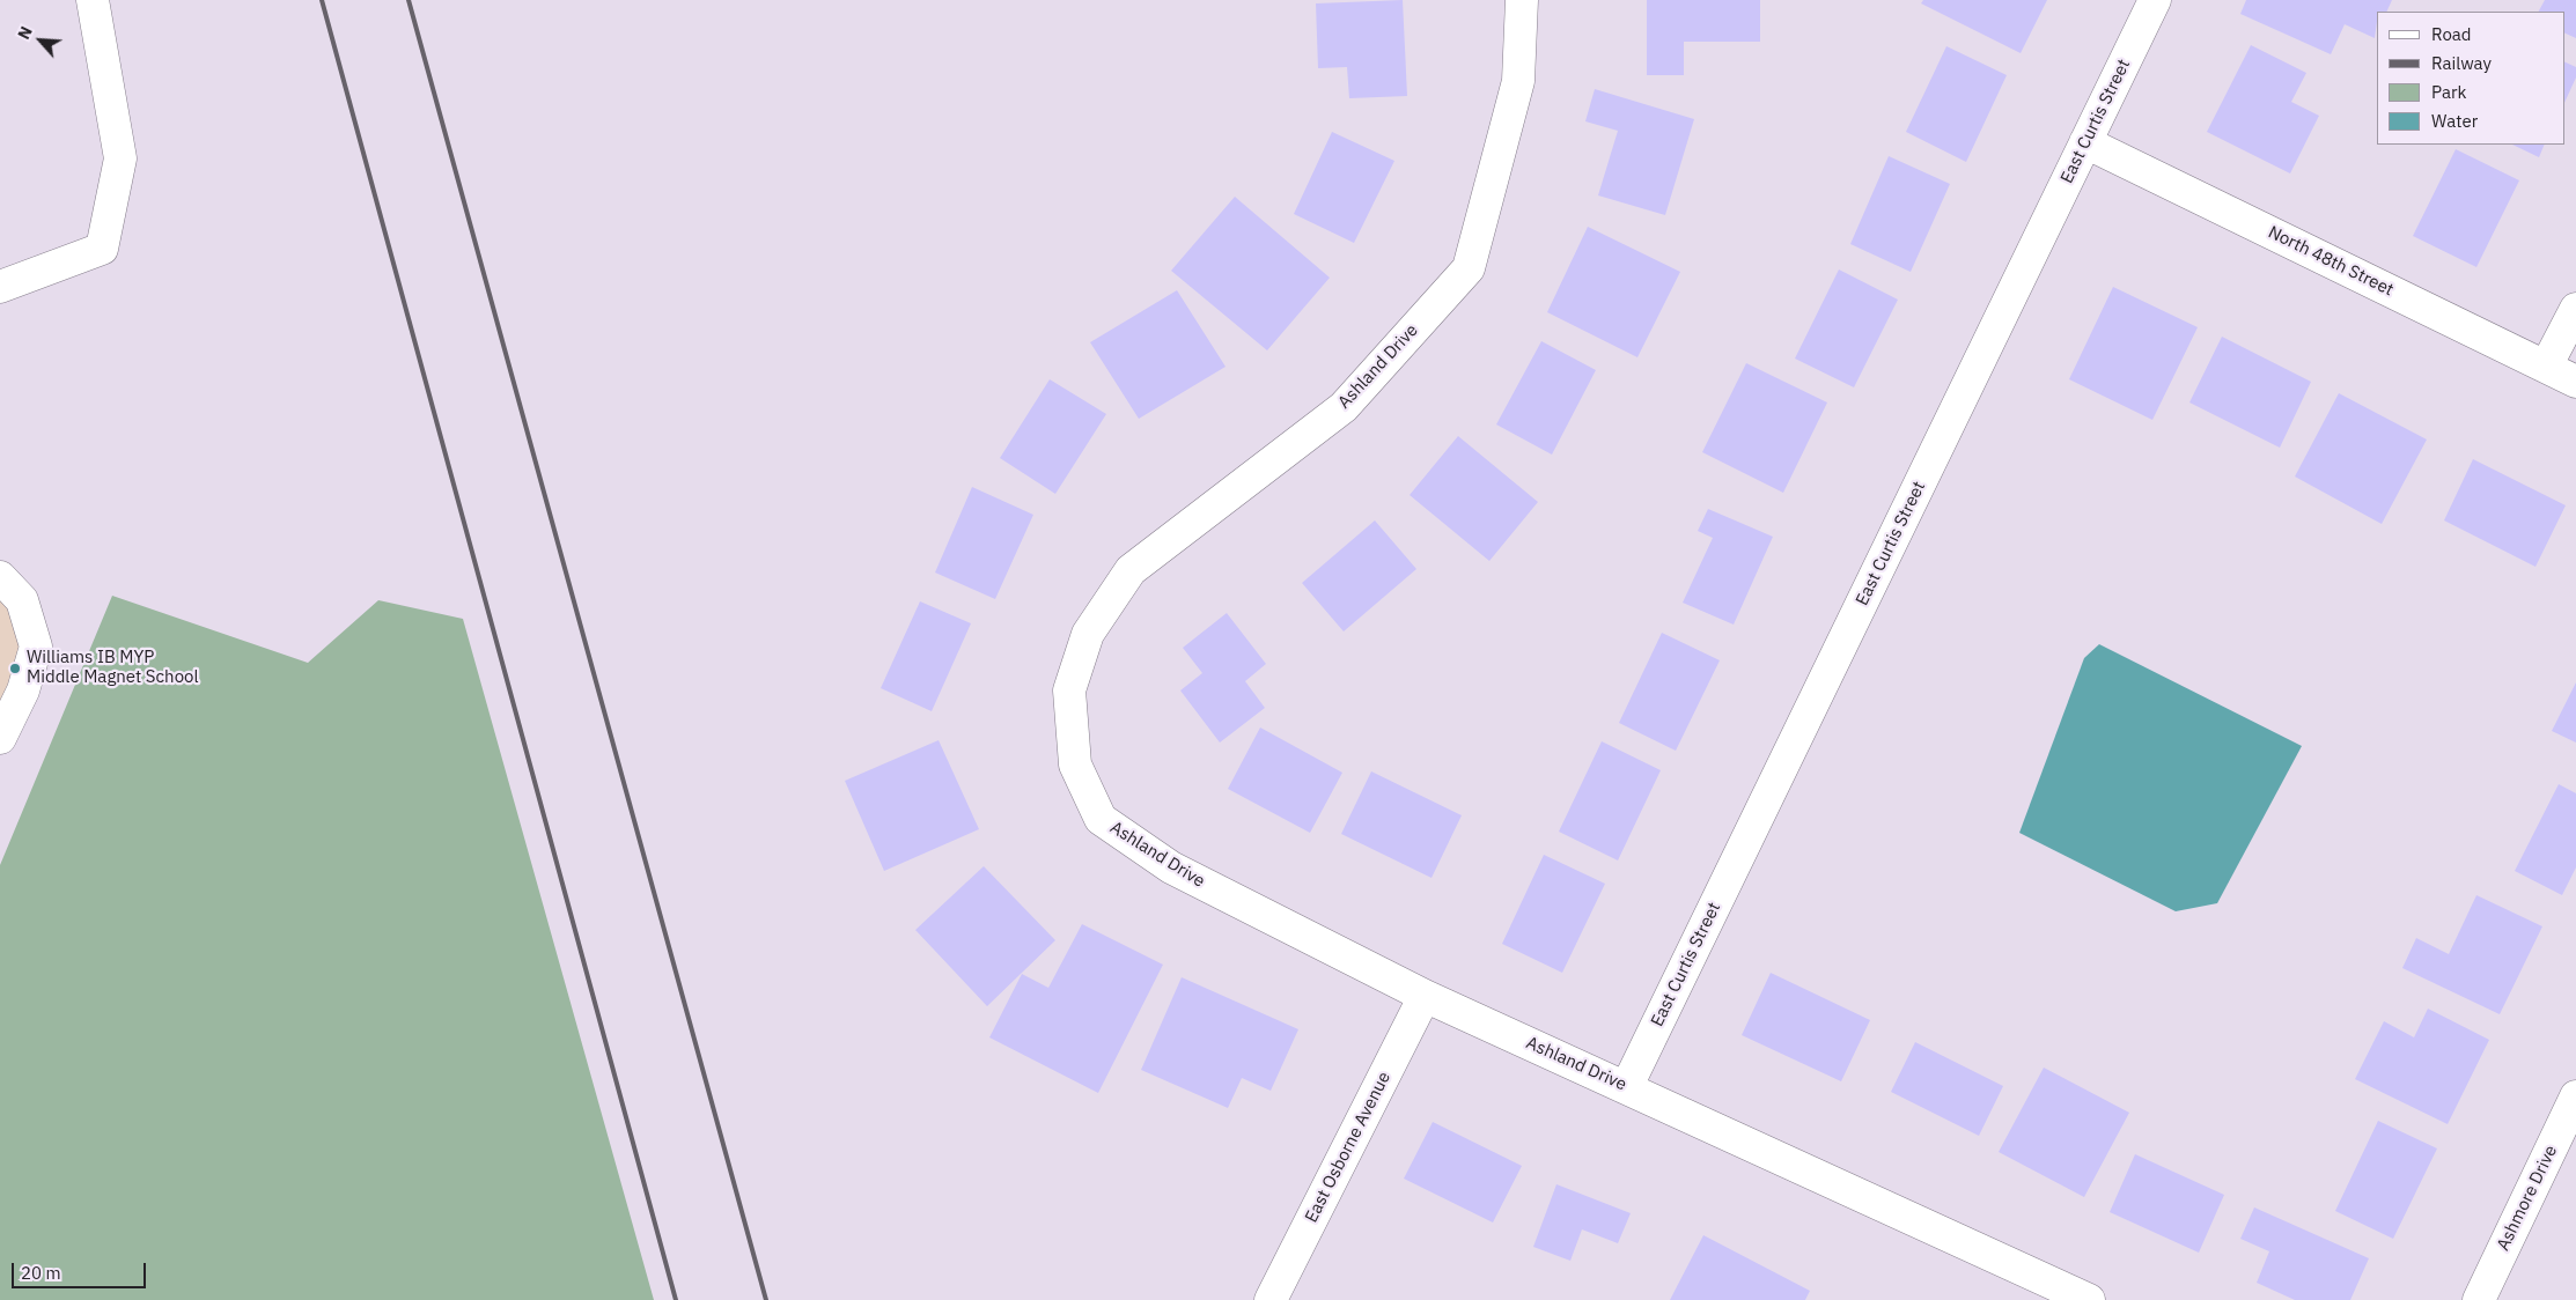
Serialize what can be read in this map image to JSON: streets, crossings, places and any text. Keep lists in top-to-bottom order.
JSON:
{
  "streets": {
    "street": [
      "East Curtis Street",
      "North 48th Street",
      "Ashland Drive",
      "East Osborne Avenue",
      "Ashmore Drive"
    ]
  },
  "crossings": [
    ["East Curtis Street", "North 48th Street"],
    ["East Curtis Street", "Ashland Drive"],
    ["Ashland Drive", "East Osborne Avenue"]
  ],
  "places": ["Williams IB MYP Middle Magnet School"],
  "legend": [
    "Road",
    "Railway",
    "Park",
    "Water"
  ],
  "scale_bar": "20 m",
  "north": "top left"
}
